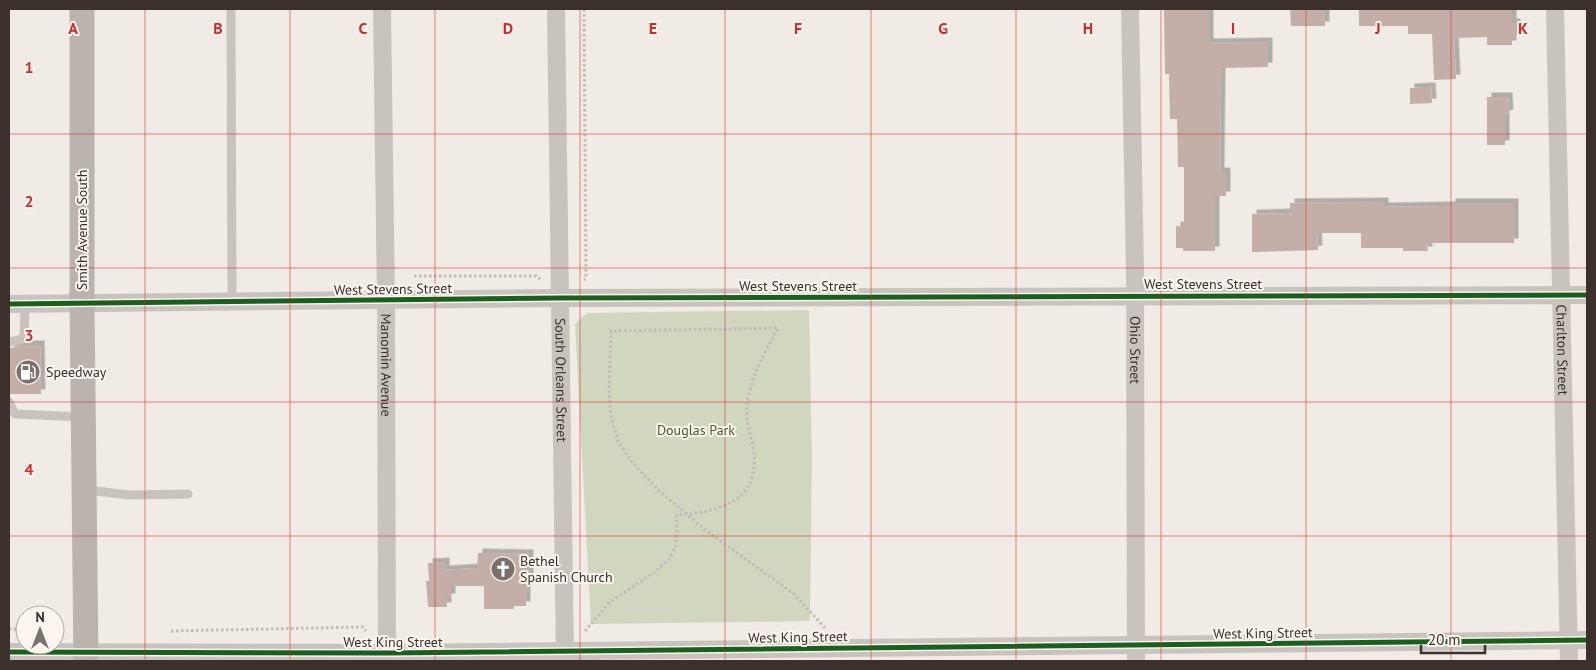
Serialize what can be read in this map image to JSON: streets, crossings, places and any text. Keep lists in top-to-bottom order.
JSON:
{
  "streets": {
    "main road": ["Smith Avenue South"],
    "street": [
      "West Stevens Street",
      "Ohio Street",
      "Charlton Street",
      "Manomin Avenue",
      "South Orleans Street",
      "West King Street"
    ]
  },
  "crossings": [
    ["Smith Avenue South", "West Stevens Street"],
    ["Smith Avenue South", "West King Street"],
    ["West Stevens Street", "Ohio Street"],
    ["West Stevens Street", "Charlton Street"],
    ["West Stevens Street", "Manomin Avenue"],
    ["West Stevens Street", "South Orleans Street"],
    ["Ohio Street", "West King Street"],
    ["Charlton Street", "West King Street"],
    ["Manomin Avenue", "West King Street"],
    ["South Orleans Street", "West King Street"]
  ],
  "parks": ["Douglas Park"],
  "places": {
    "fuel station": ["Speedway"],
    "church": ["Bethel Spanish Church"]
  },
  "scale_bar": "20 m",
  "north": "top",
  "grid": {
    "columns": [
      "A",
      "B",
      "C",
      "D",
      "E",
      "F",
      "G",
      "H",
      "I",
      "J",
      "K"
    ],
    "rows": [
      "1",
      "2",
      "3",
      "4"
    ]
  }
}
